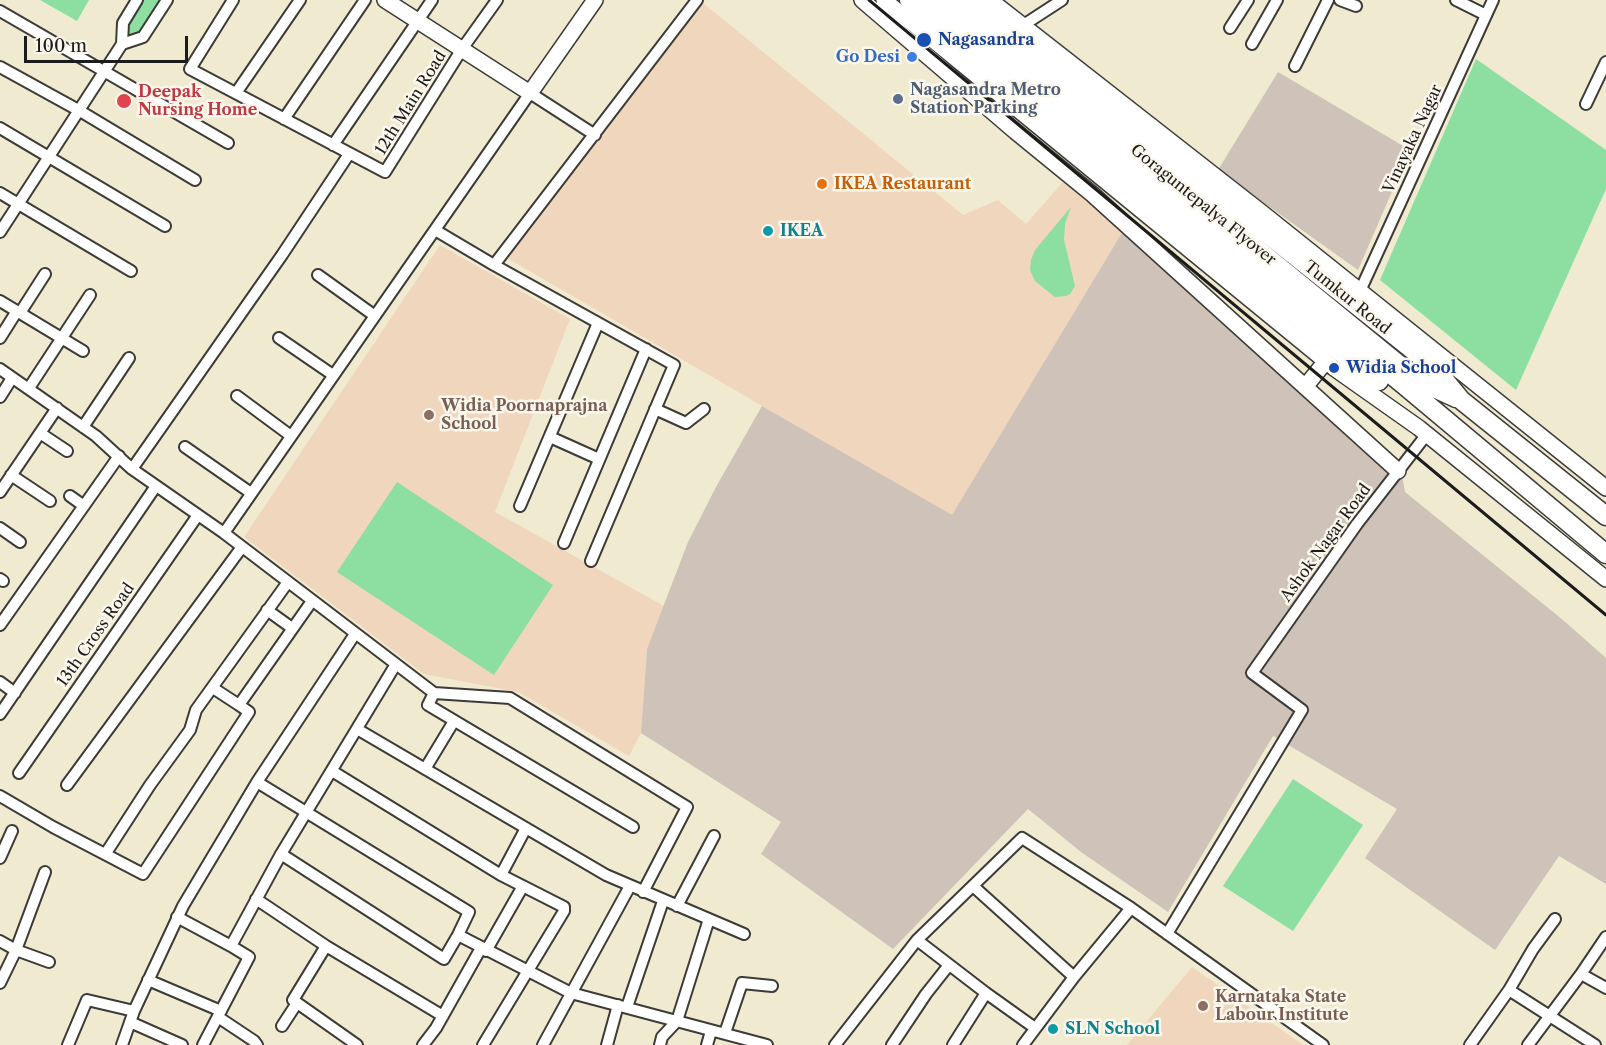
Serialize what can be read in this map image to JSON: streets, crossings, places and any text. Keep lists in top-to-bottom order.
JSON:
{
  "streets": {
    "highway": ["Goraguntepalya Flyover", "Tumkur Road"],
    "street": [
      "12th Main Road",
      "Vinayaka Nagar",
      "Ashok Nagar Road",
      "13th Cross Road"
    ]
  },
  "crossings": [
    ["Goraguntepalya Flyover", "Tumkur Road"]
  ],
  "places": [
    "Nagasandra",
    "Go Desi",
    "Nagasandra Metro Station Parking",
    "Deepak Nursing Home",
    "IKEA Restaurant",
    "IKEA",
    "Widia School",
    "Widia Poornaprajna School",
    "Karnataka State Labour Institute",
    "SLN School"
  ],
  "scale_bar": "100 m"
}
